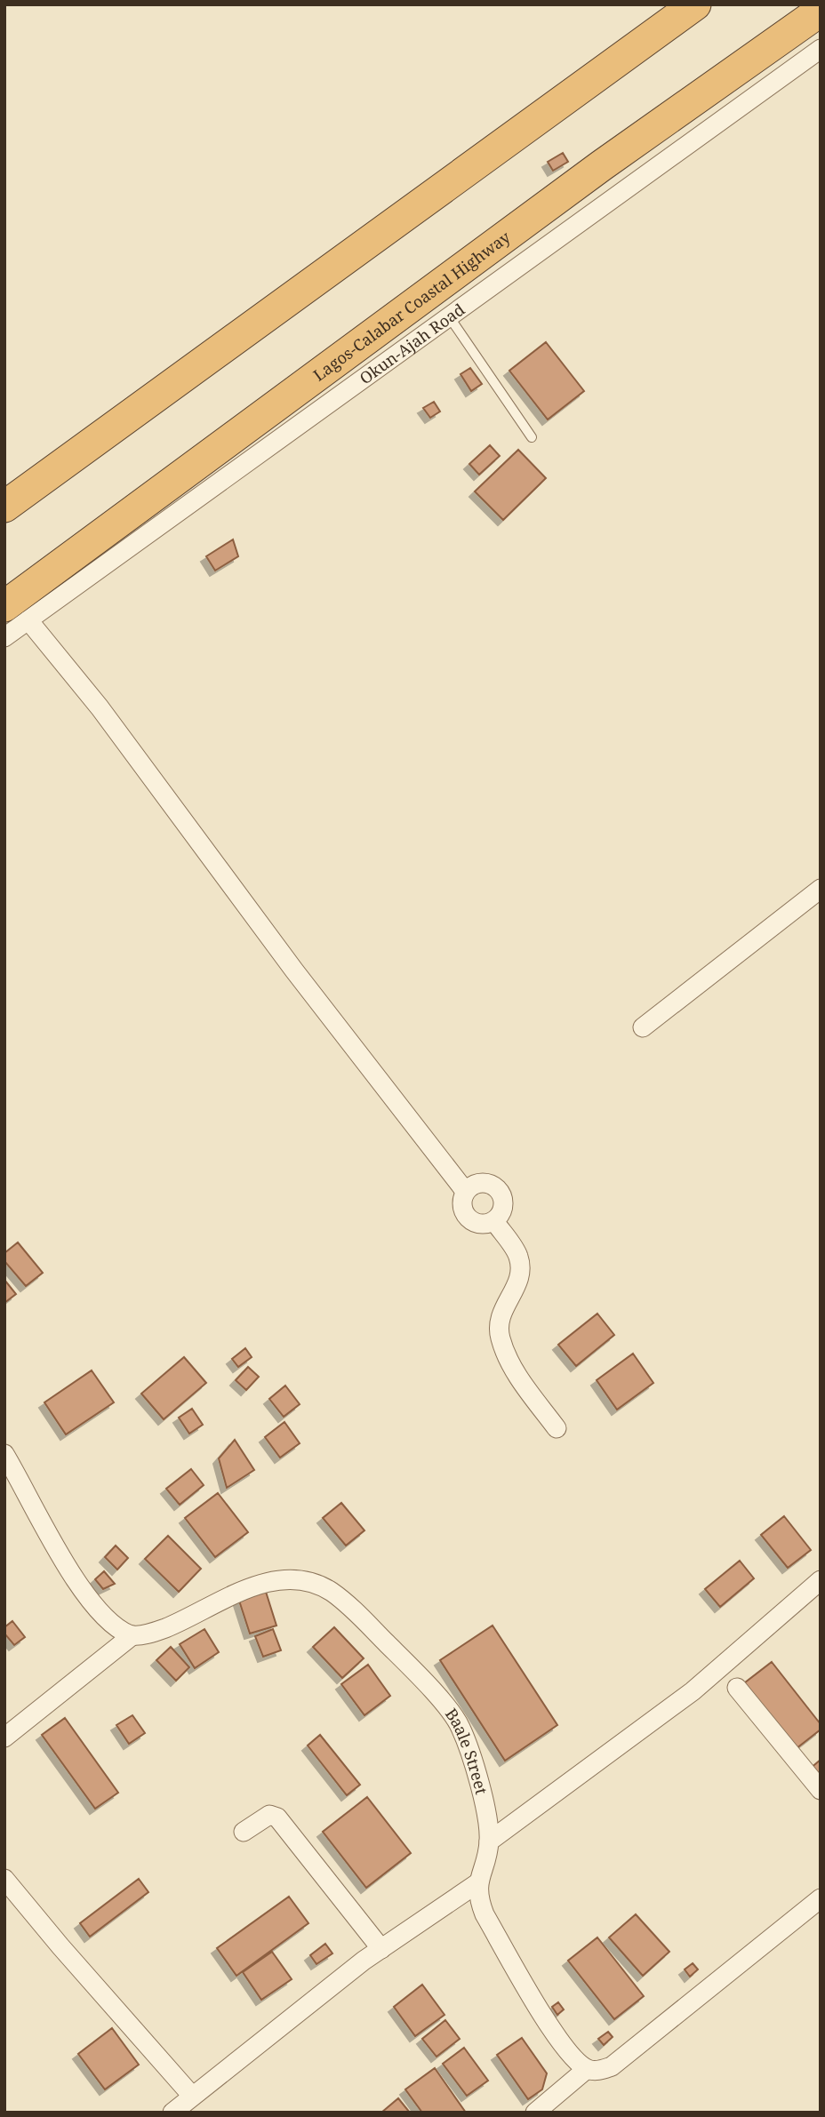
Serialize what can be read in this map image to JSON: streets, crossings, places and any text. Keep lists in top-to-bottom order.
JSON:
{
  "streets": {
    "highway": ["Lagos-Calabar Coastal Highway"],
    "street": ["Okun-Ajah Road", "Baale Street"]
  },
  "crossings": [
    ["Lagos-Calabar Coastal Highway", "Okun-Ajah Road"]
  ]
}
